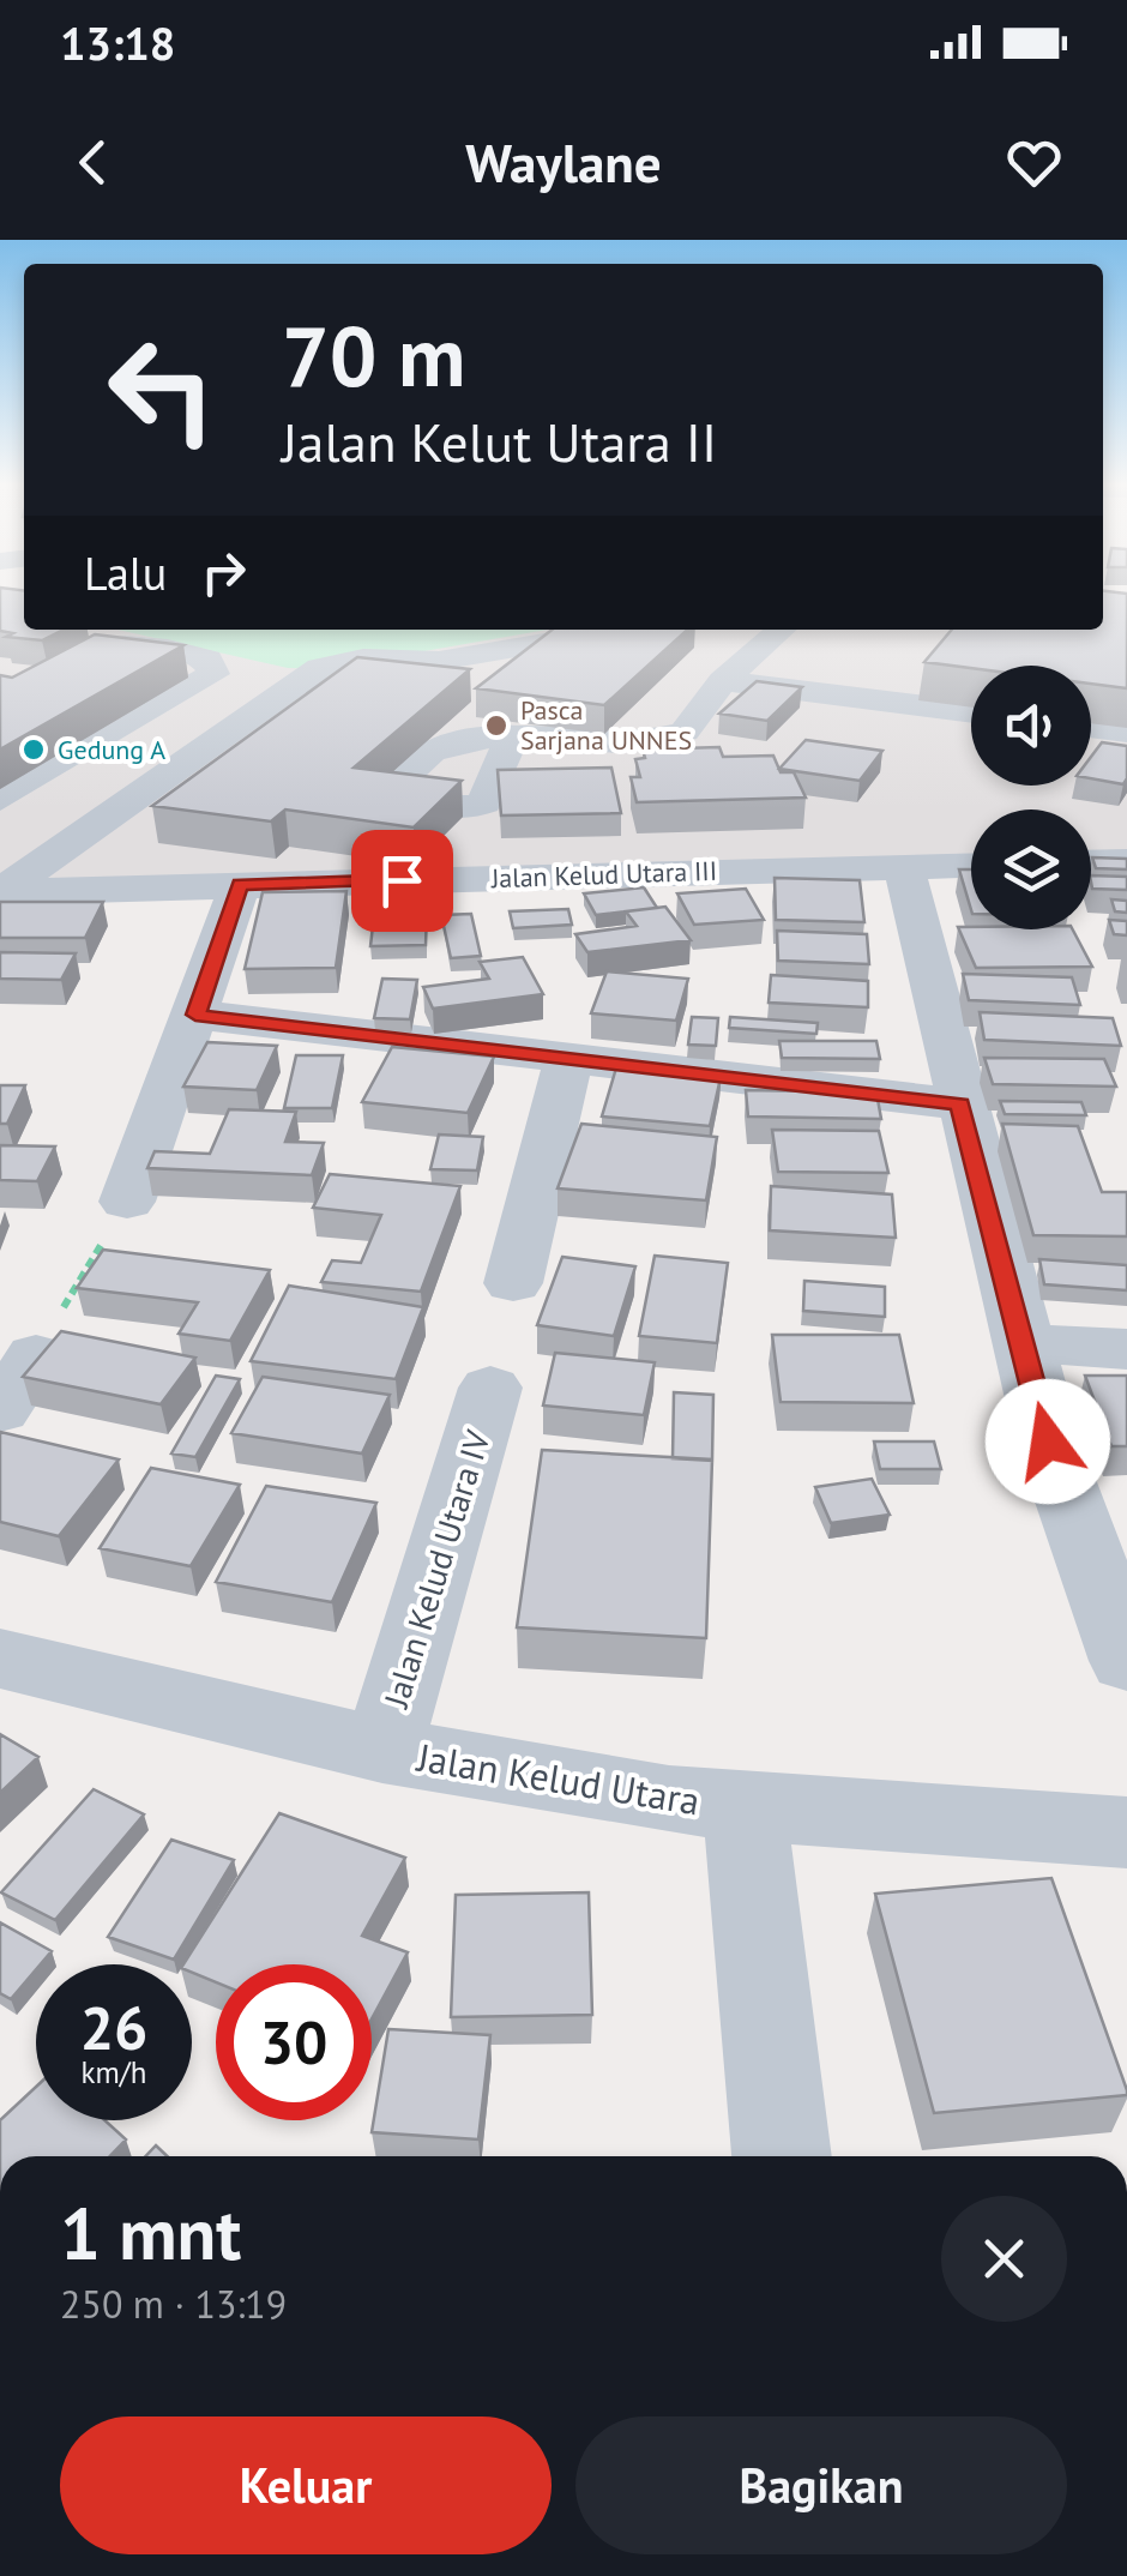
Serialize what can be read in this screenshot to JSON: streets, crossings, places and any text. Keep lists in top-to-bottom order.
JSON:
{
  "streets": {
    "street": ["Jalan Kelud Utara III", "Jalan Kelud Utara IV", "Jalan Kelud Utara"]
  },
  "crossings": [
    ["Jalan Kelud Utara IV", "Jalan Kelud Utara"]
  ],
  "places": ["Pasca Sarjana UNNES", "Gedung A"],
  "page": {
    "status": "13:18",
    "header": "Waylane",
    "turn": ["70 m", "Jalan Kelut Utara II"],
    "then": "Lalu",
    "speed": "26 km/h",
    "limit": "30",
    "heading": ["1 mnt", "250 m · 13:19"],
    "buttons": ["Keluar", "Bagikan"]
  }
}
